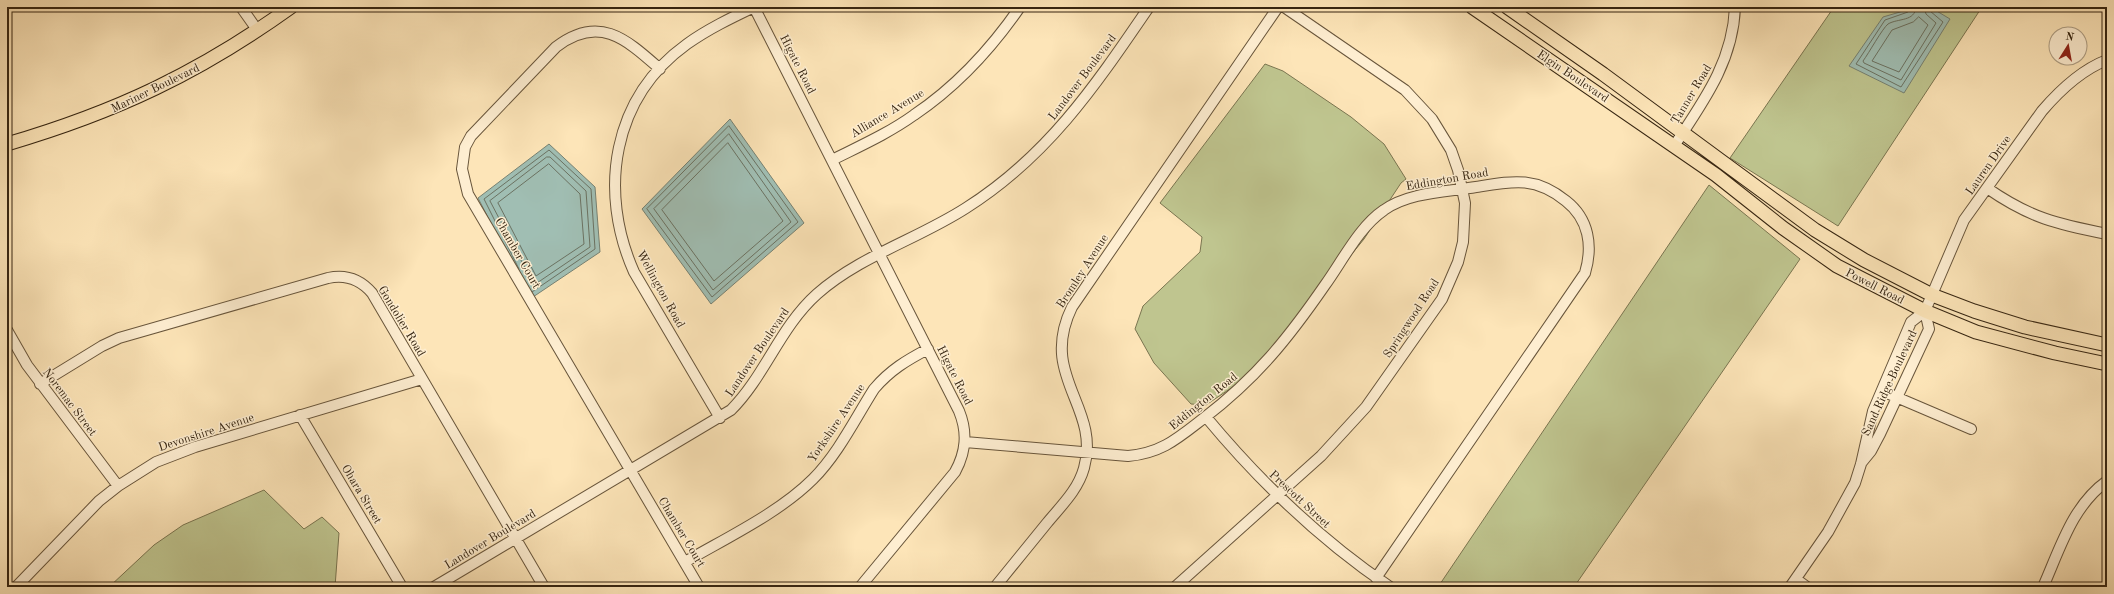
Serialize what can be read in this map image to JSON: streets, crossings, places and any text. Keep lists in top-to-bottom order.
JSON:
{
  "streets": {
    "main road": ["Elgin Boulevard", "Mariner Boulevard", "Powell Road"],
    "street": [
      "Higate Road",
      "Landover Boulevard",
      "Tanner Road",
      "Alliance Avenue",
      "Lauren Drive",
      "Eddington Road",
      "Chamber Court",
      "Bromley Avenue",
      "Wellington Road",
      "Springwood Road",
      "Gondolier Road",
      "Sand Ridge Boulevard",
      "Noremac Street",
      "Yorkshire Avenue",
      "Devonshire Avenue",
      "Ohara Street",
      "Prescott Street"
    ]
  },
  "crossings": [
    ["Higate Road", "Landover Boulevard"],
    ["Higate Road", "Alliance Avenue"],
    ["Higate Road", "Eddington Road"],
    ["Higate Road", "Wellington Road"],
    ["Higate Road", "Yorkshire Avenue"],
    ["Elgin Boulevard", "Tanner Road"],
    ["Elgin Boulevard", "Powell Road"],
    ["Landover Boulevard", "Chamber Court"],
    ["Landover Boulevard", "Wellington Road"],
    ["Landover Boulevard", "Gondolier Road"],
    ["Tanner Road", "Powell Road"],
    ["Lauren Drive", "Powell Road"],
    ["Lauren Drive", "Sand Ridge Boulevard"],
    ["Eddington Road", "Bromley Avenue"],
    ["Eddington Road", "Springwood Road"],
    ["Eddington Road", "Prescott Street"],
    ["Chamber Court", "Wellington Road"],
    ["Chamber Court", "Yorkshire Avenue"],
    ["Powell Road", "Sand Ridge Boulevard"],
    ["Springwood Road", "Prescott Street"],
    ["Gondolier Road", "Noremac Street"],
    ["Gondolier Road", "Devonshire Avenue"],
    ["Noremac Street", "Devonshire Avenue"],
    ["Devonshire Avenue", "Ohara Street"]
  ],
  "north": "top"
}
